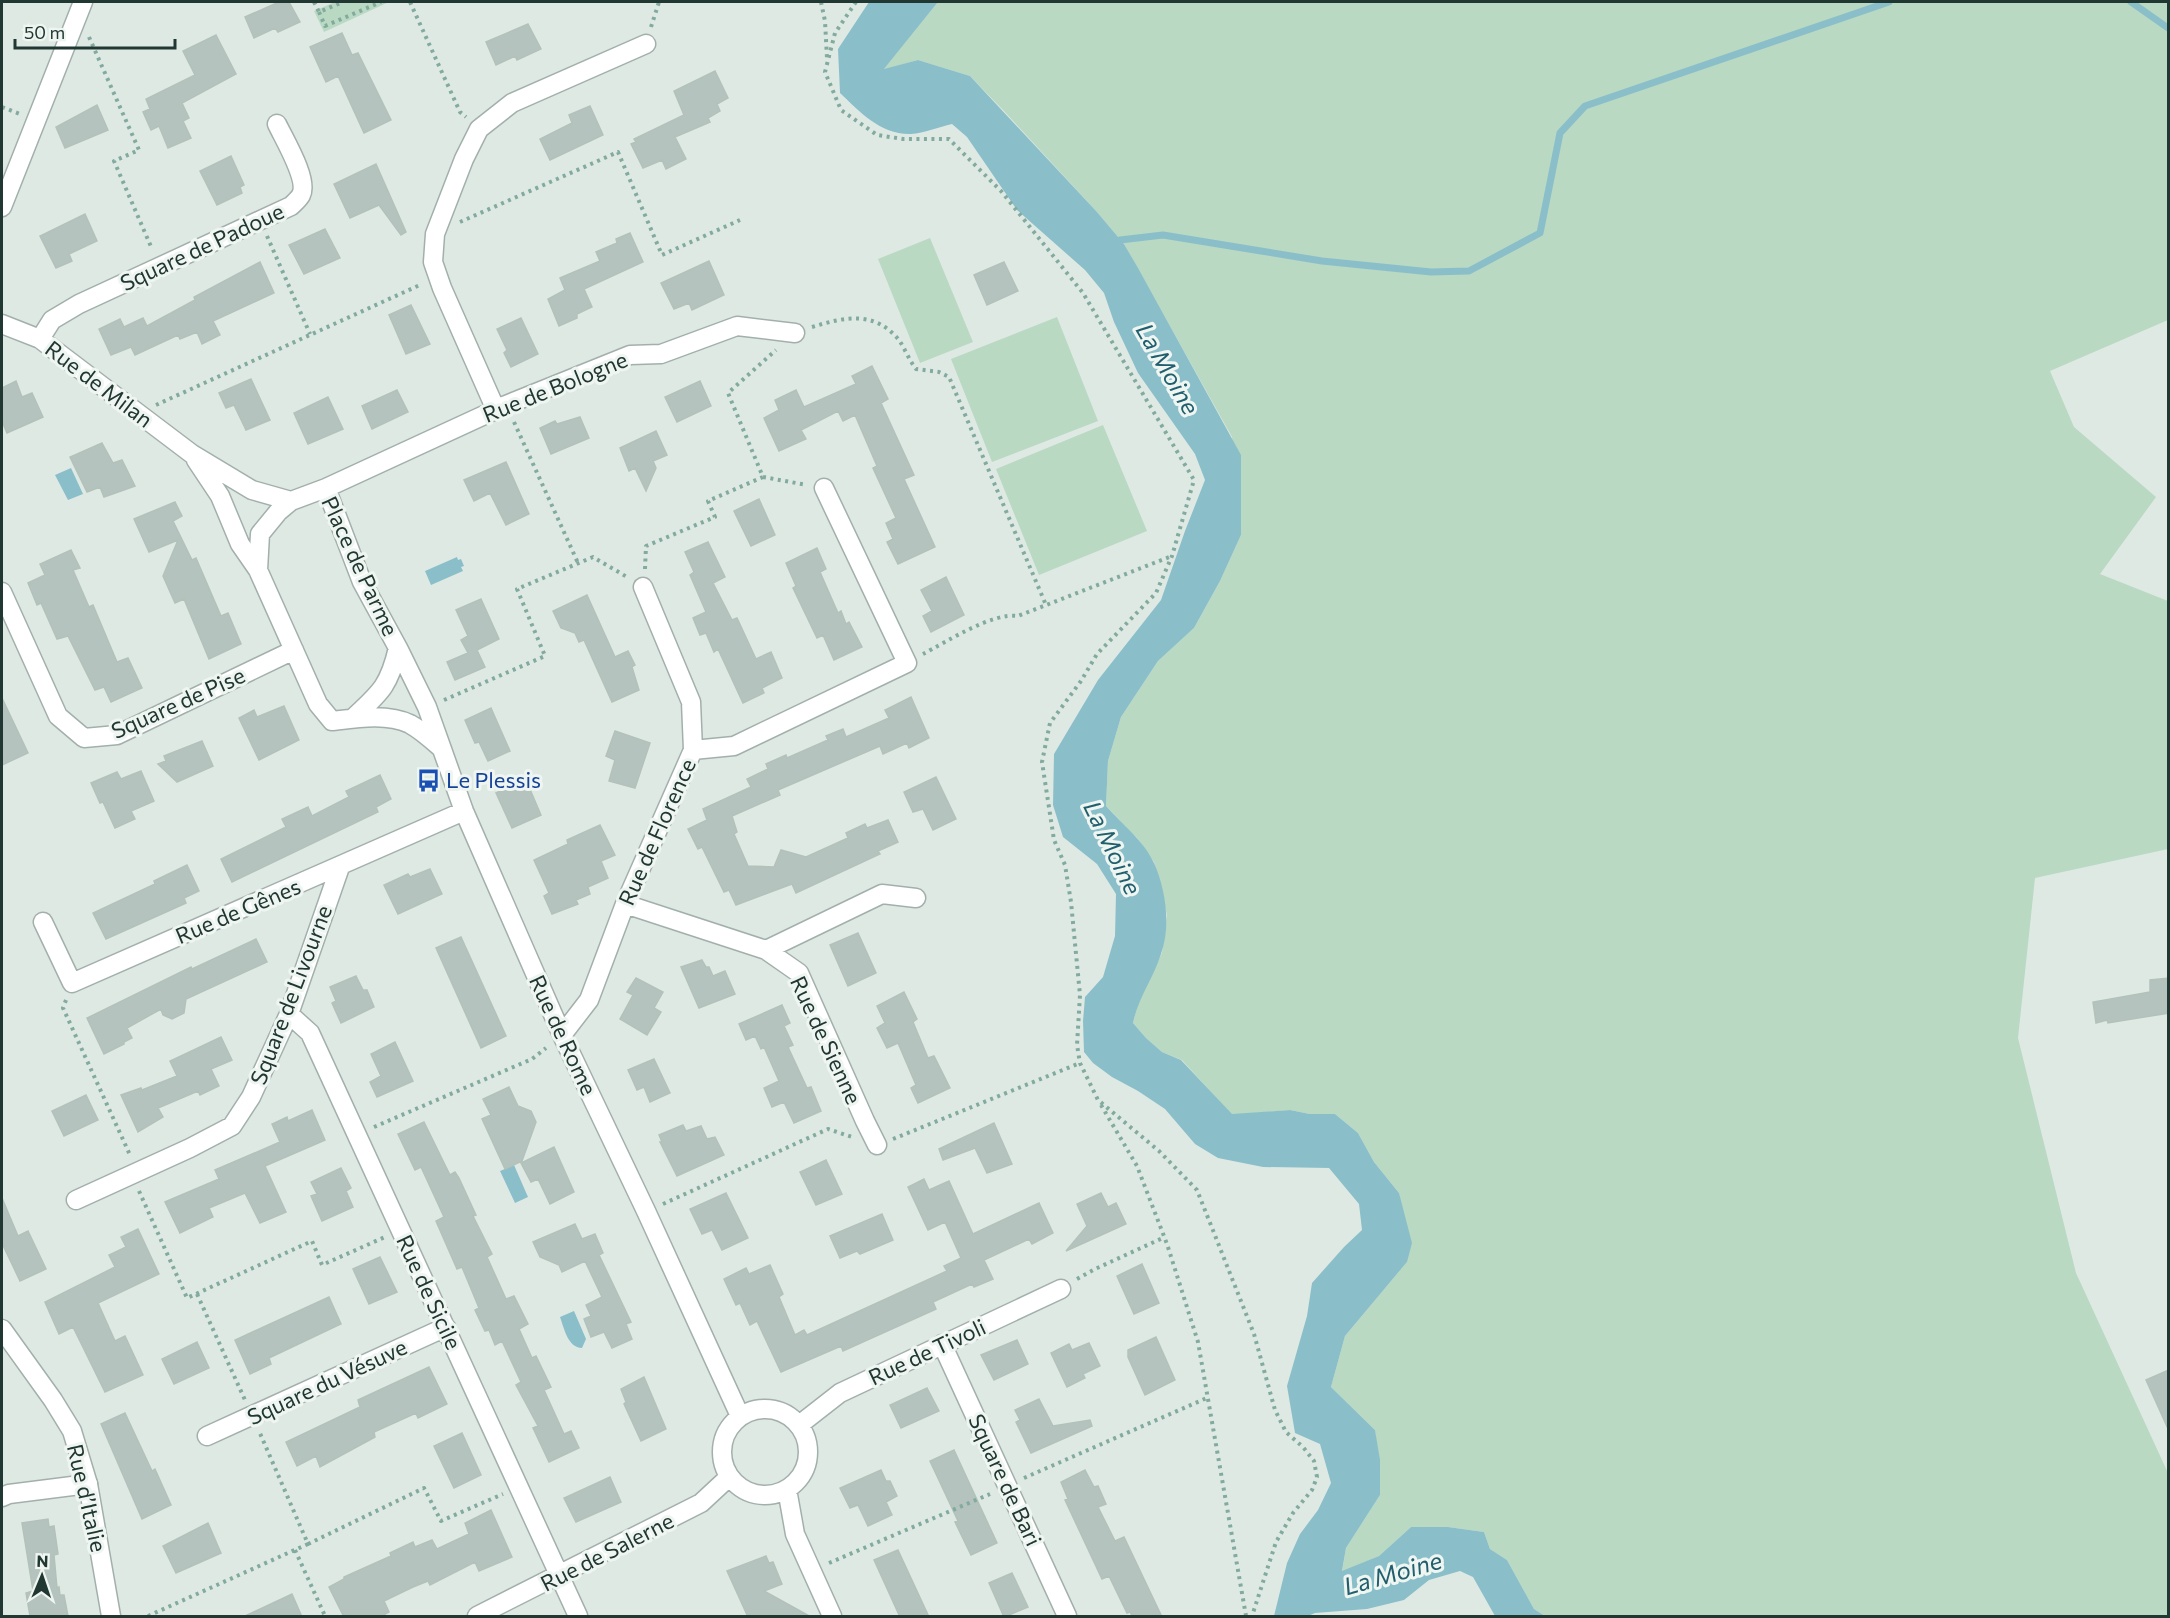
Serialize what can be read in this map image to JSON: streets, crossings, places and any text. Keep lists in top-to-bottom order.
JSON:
{
  "streets": {
    "street": [
      "Square de Padoue",
      "Rue de Milan",
      "Rue de Bologne",
      "Place de Parme",
      "Square de Pise",
      "Rue de Florence",
      "Rue de Gênes",
      "Square de Livourne",
      "Rue de Rome",
      "Rue de Sienne",
      "Rue de Sicile",
      "Rue de Tivoli",
      "Square du Vésuve",
      "Square de Bari",
      "Rue d’Italie",
      "Rue de Salerne"
    ]
  },
  "crossings": [
    ["Square de Padoue", "Rue de Milan"],
    ["Rue de Milan", "Place de Parme"],
    ["Rue de Bologne", "Place de Parme"],
    ["Place de Parme", "Square de Pise"],
    ["Place de Parme", "Rue de Rome"],
    ["Rue de Florence", "Rue de Rome"],
    ["Rue de Florence", "Rue de Sienne"],
    ["Rue de Gênes", "Square de Livourne"],
    ["Rue de Gênes", "Rue de Rome"],
    ["Square de Livourne", "Rue de Sicile"],
    ["Rue de Rome", "Rue de Tivoli"],
    ["Rue de Rome", "Rue de Salerne"],
    ["Rue de Sicile", "Square du Vésuve"],
    ["Rue de Sicile", "Rue de Salerne"],
    ["Rue de Tivoli", "Square de Bari"],
    ["Rue de Tivoli", "Rue de Salerne"]
  ],
  "water": ["La Moine"],
  "places": {
    "bus stop": ["Le Plessis"]
  },
  "scale_bar": "50 m",
  "north": "top"
}
